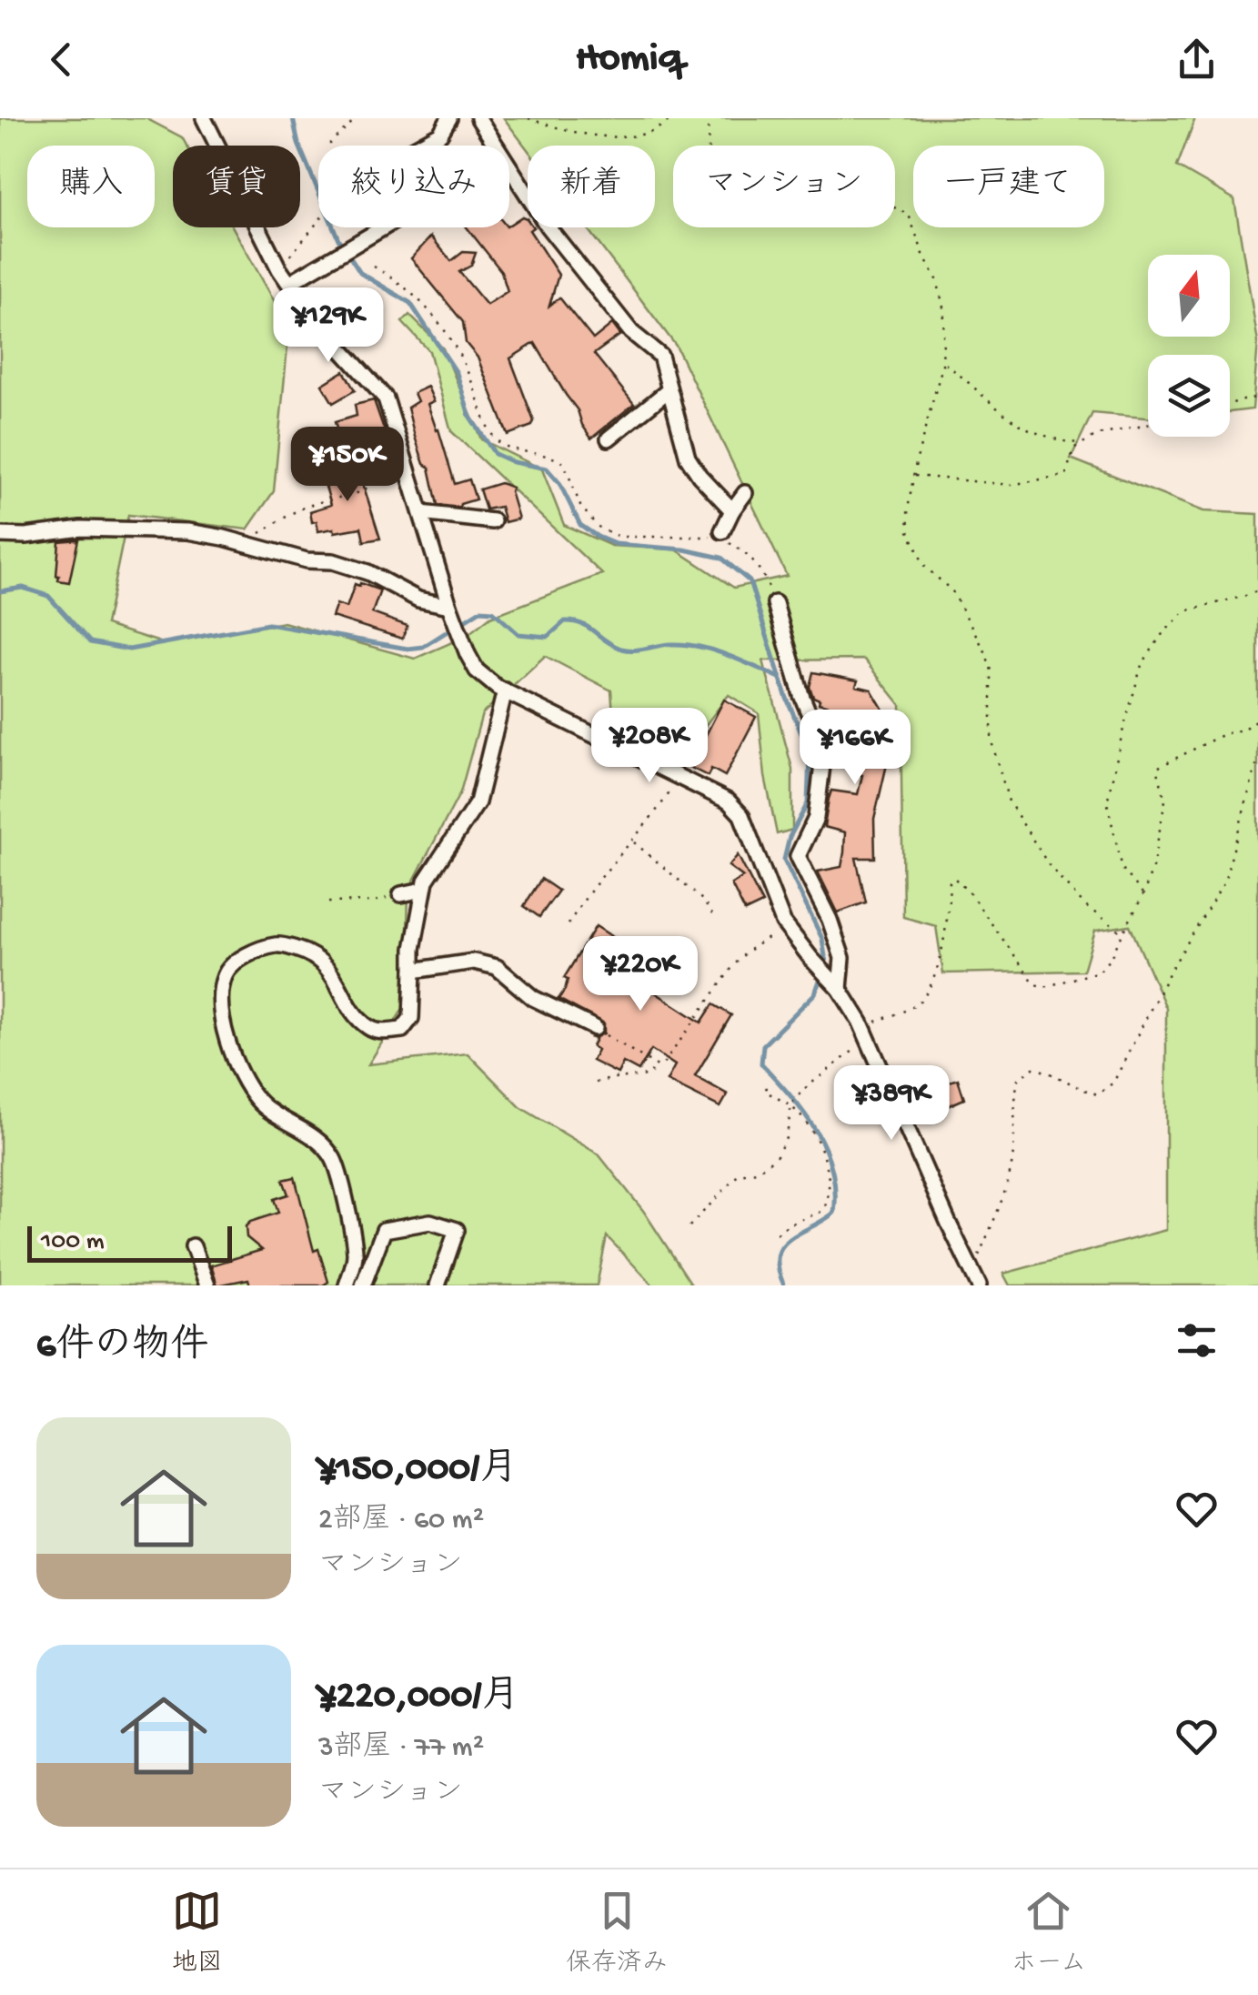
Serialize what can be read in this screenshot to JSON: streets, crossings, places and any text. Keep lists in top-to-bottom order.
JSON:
{
  "scale_bar": "100 m",
  "north": "top",
  "page": {
    "header": "Homiq",
    "chip": [
      "購入",
      "賃貸",
      "絞り込み",
      "新着",
      "マンション",
      "一戸建て"
    ],
    "price": [
      "¥129K",
      "¥150K",
      "¥208K",
      "¥166K",
      "¥220K",
      "¥389K"
    ],
    "scale": "100 m",
    "heading": "6件の物件",
    "list": [
      {
        "name": "¥150,000/月",
        "note": "2部屋 · 60 m² · マンション"
      },
      {
        "name": "¥220,000/月",
        "note": "3部屋 · 77 m² · マンション"
      }
    ],
    "tabs": ["地図", "保存済み", "ホーム"]
  }
}
